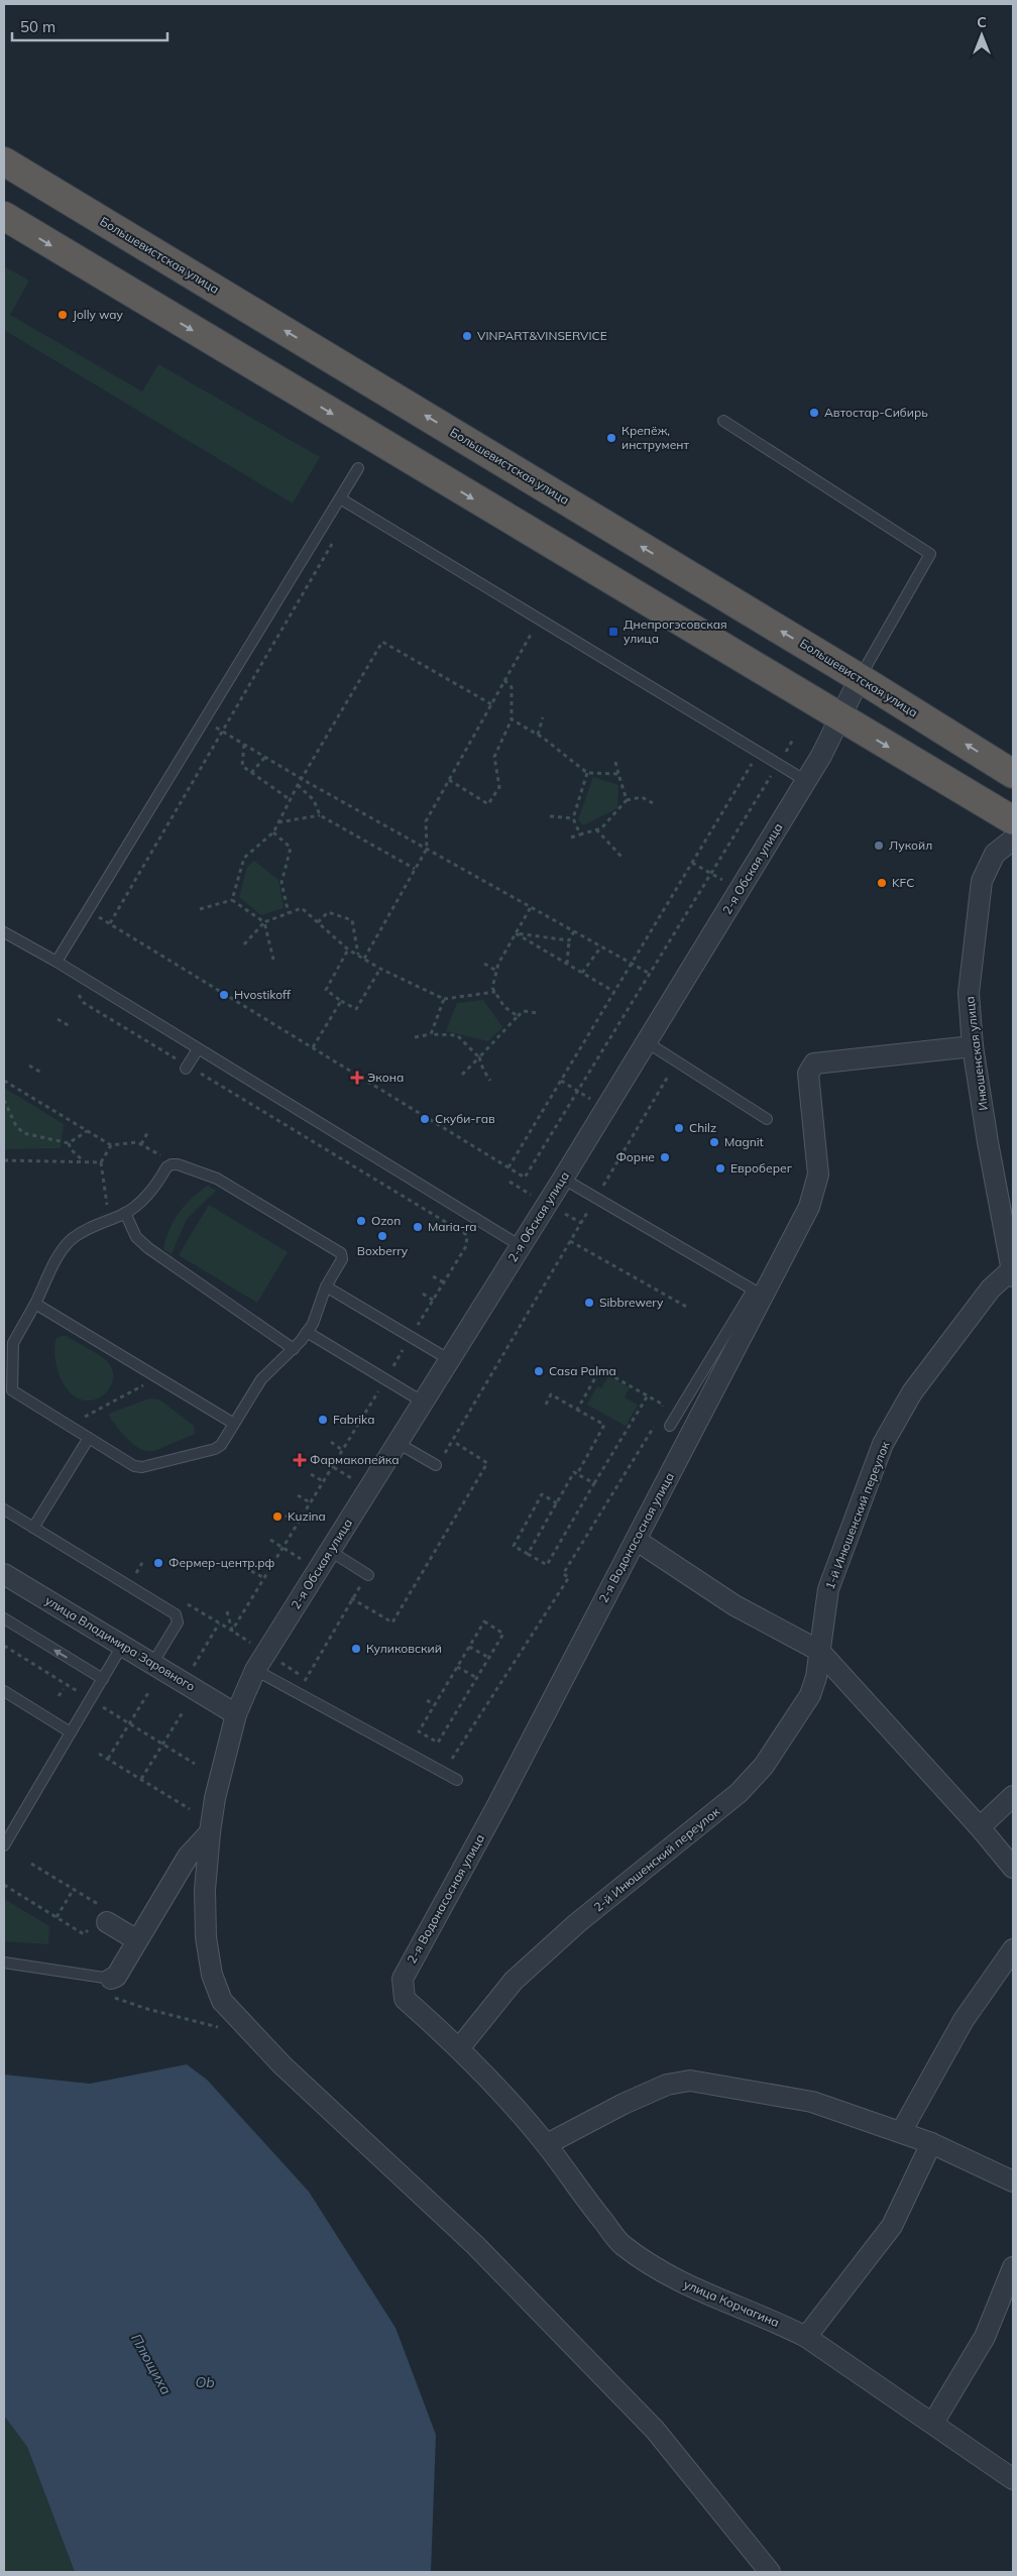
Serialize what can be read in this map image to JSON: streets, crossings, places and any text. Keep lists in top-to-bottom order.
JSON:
{
  "streets": {
    "highway": ["Большевистская улица"],
    "street": [
      "2-я Обская улица",
      "Инюшенская улица",
      "1-й Инюшенский переулок",
      "2-я Водонасосная улица",
      "улица Владимира Заровного",
      "2-й Инюшенский переулок",
      "улица Корчагина"
    ]
  },
  "crossings": [
    ["Большевистская улица", "2-я Обская улица"],
    ["2-я Обская улица", "улица Владимира Заровного"],
    ["Инюшенская улица", "1-й Инюшенский переулок"],
    ["Инюшенская улица", "2-я Водонасосная улица"],
    ["1-й Инюшенский переулок", "2-й Инюшенский переулок"],
    ["2-я Водонасосная улица", "улица Корчагина"],
    ["2-й Инюшенский переулок", "улица Корчагина"]
  ],
  "water": ["Плющиха", "Ob"],
  "places": {
    "other": [
      "Jolly way",
      "VINPART&VINSERVICE",
      "Автостар-Сибирь",
      "Крепёж, инструмент",
      "Лукойл",
      "KFC",
      "Hvostikoff",
      "Скуби-гав",
      "Chilz",
      "Magnit",
      "Форне",
      "Евроберег",
      "Ozon",
      "Maria-ra",
      "Boxberry",
      "Sibbrewery",
      "Casa Palma",
      "Fabrika",
      "Kuzina",
      "Фермер-центр.рф",
      "Куликовский"
    ],
    "transit": ["Днепрогэсовская улица"],
    "health": ["Экона", "Фармакопейка"]
  },
  "scale_bar": "50 m",
  "north": "top"
}
